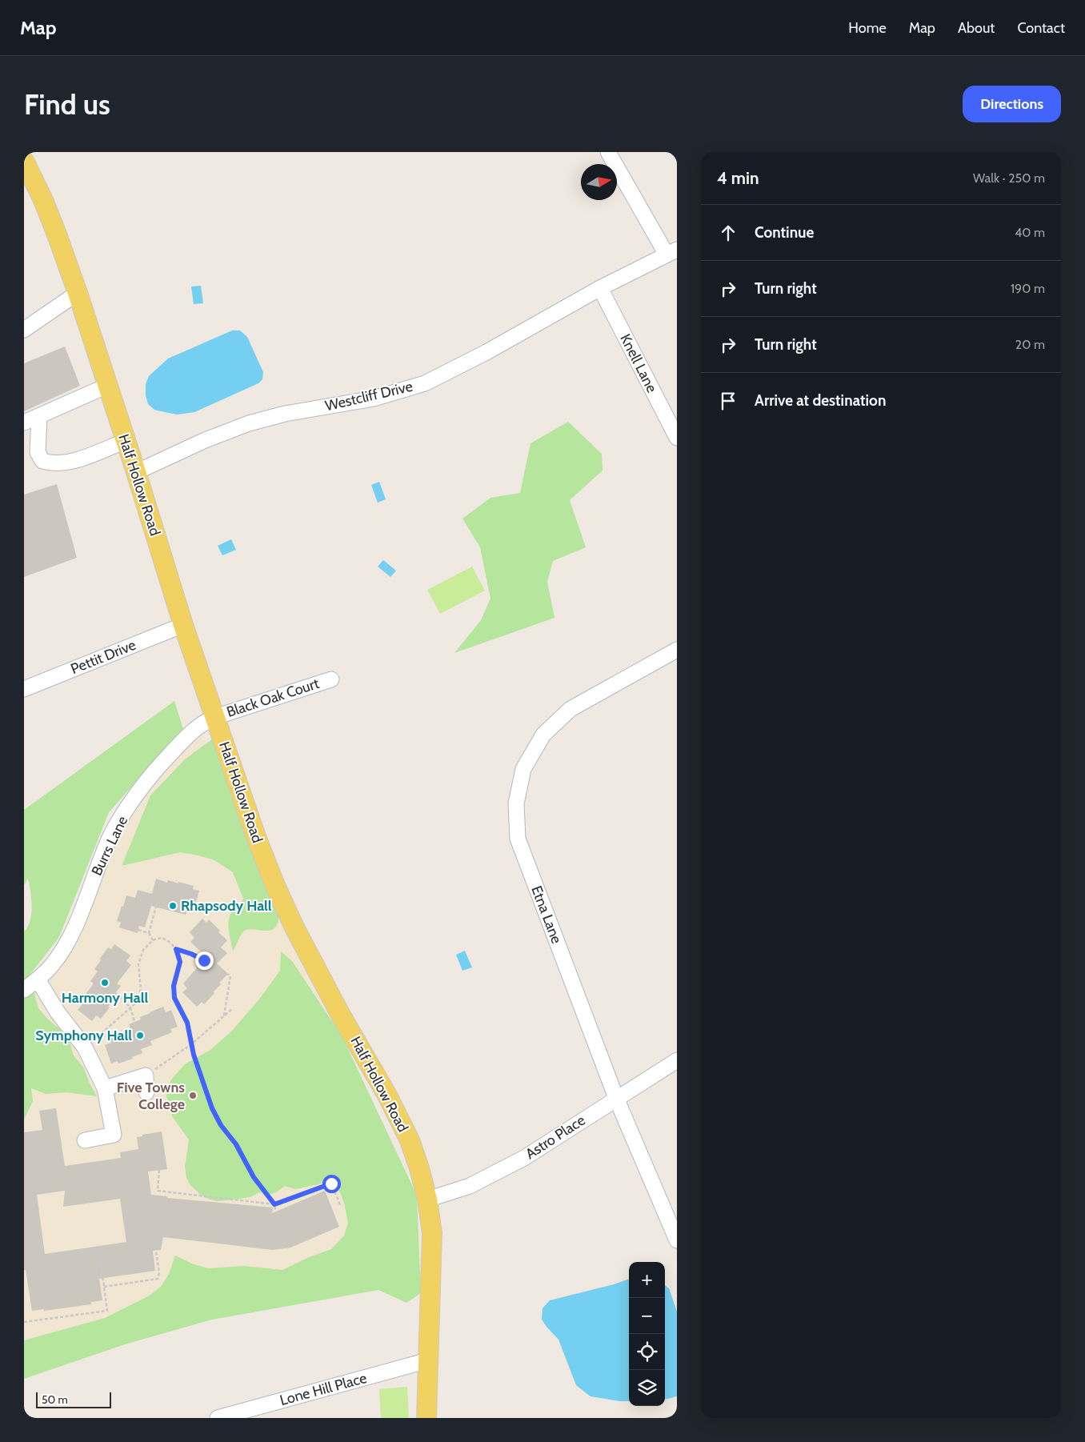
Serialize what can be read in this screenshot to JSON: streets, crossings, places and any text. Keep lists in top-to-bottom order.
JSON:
{
  "streets": {
    "main road": ["Half Hollow Road"],
    "street": [
      "Knell Lane",
      "Westcliff Drive",
      "Pettit Drive",
      "Black Oak Court",
      "Burrs Lane",
      "Etna Lane",
      "Astro Place",
      "Lone Hill Place"
    ]
  },
  "crossings": [
    ["Knell Lane", "Westcliff Drive"],
    ["Westcliff Drive", "Half Hollow Road"],
    ["Half Hollow Road", "Pettit Drive"],
    ["Half Hollow Road", "Black Oak Court"],
    ["Half Hollow Road", "Burrs Lane"],
    ["Half Hollow Road", "Astro Place"],
    ["Half Hollow Road", "Lone Hill Place"],
    ["Black Oak Court", "Burrs Lane"],
    ["Etna Lane", "Astro Place"]
  ],
  "places": [
    "Rhapsody Hall",
    "Harmony Hall",
    "Symphony Hall",
    "Five Towns College"
  ],
  "scale_bar": "50 m",
  "north": "right",
  "page": {
    "header": "Map",
    "nav": [
      "Home",
      "Map",
      "About",
      "Contact"
    ],
    "buttons": "Directions",
    "title": "Find us",
    "heading": ["4 min", "Walk · 250 m"],
    "list": [
      ["Continue", "40 m"],
      ["Turn right", "190 m"],
      ["Turn right", "20 m"],
      "Arrive at destination"
    ],
    "map_buttons": ["+", "−"],
    "scale": "50 m"
  }
}
